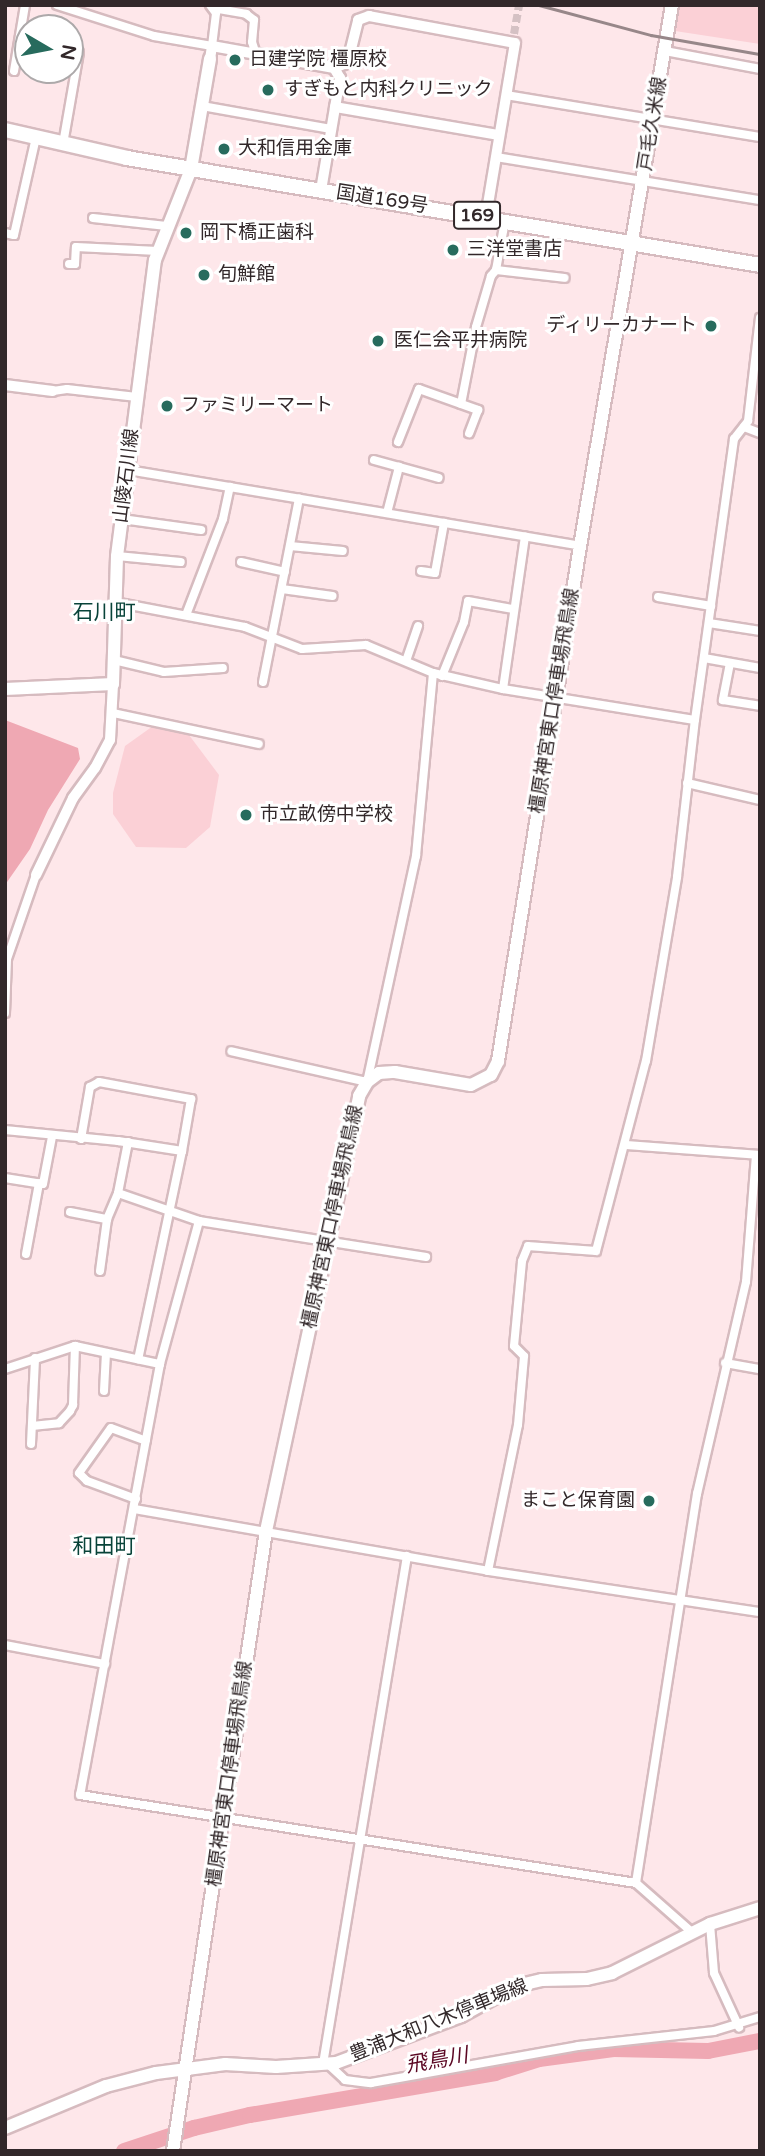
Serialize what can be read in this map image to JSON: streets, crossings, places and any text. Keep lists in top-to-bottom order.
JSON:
{
  "streets": {
    "highway": ["国道169号", "169"],
    "main road": [
      "戸毛久米線",
      "山陵石川線",
      "橿原神宮東口停車場飛鳥線",
      "豊浦大和八木停車場線"
    ]
  },
  "crossings": [
    ["戸毛久米線", "国道169号"],
    ["戸毛久米線", "橿原神宮東口停車場飛鳥線"],
    ["国道169号", "山陵石川線"],
    ["国道169号", "橿原神宮東口停車場飛鳥線"],
    ["橿原神宮東口停車場飛鳥線", "豊浦大和八木停車場線"]
  ],
  "districts": ["石川町", "和田町"],
  "water": ["飛鳥川"],
  "places": [
    "日建学院 橿原校",
    "すぎもと内科クリニック",
    "大和信用金庫",
    "岡下橋正歯科",
    "三洋堂書店",
    "旬鮮館",
    "ディリーカナート",
    "医仁会平井病院",
    "ファミリーマート",
    "市立畝傍中学校",
    "まこと保育園"
  ],
  "north": "right"
}
